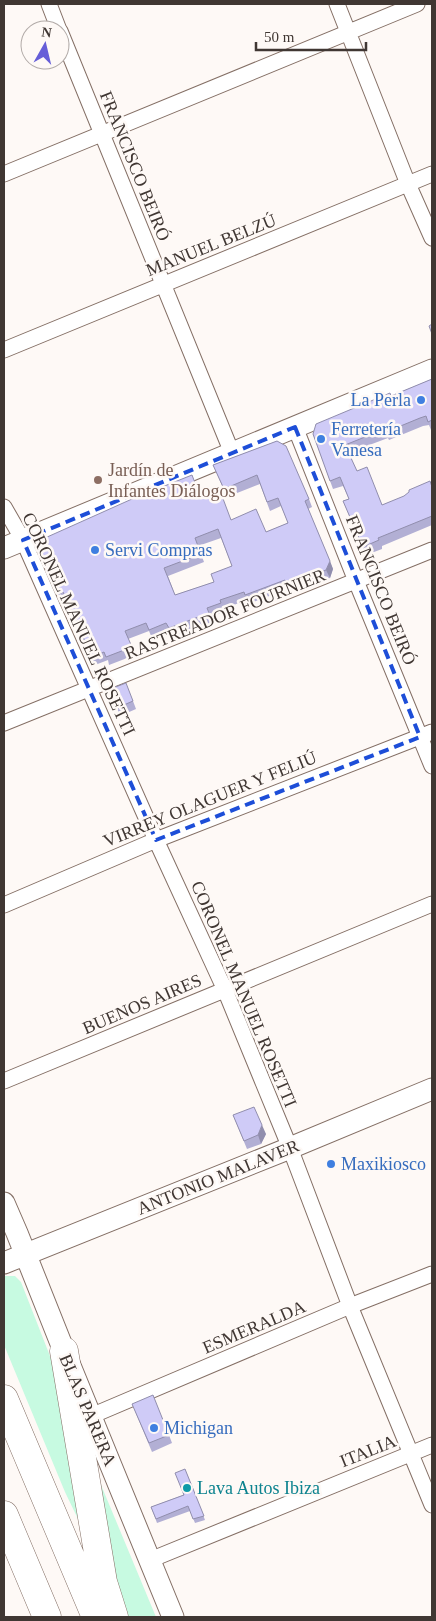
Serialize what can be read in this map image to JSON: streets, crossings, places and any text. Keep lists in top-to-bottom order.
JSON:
{
  "streets": {
    "street": [
      "FRANCISCO BEIRÓ",
      "MANUEL BELZÚ",
      "RASTREADOR FOURNIER",
      "CORONEL MANUEL ROSETTI",
      "VIRREY OLAGUER Y FELIÚ",
      "BUENOS AIRES",
      "ANTONIO MALAVER",
      "ESMERALDA",
      "BLAS PARERA",
      "ITALIA"
    ]
  },
  "crossings": [
    ["FRANCISCO BEIRÓ", "MANUEL BELZÚ"],
    ["FRANCISCO BEIRÓ", "RASTREADOR FOURNIER"],
    ["FRANCISCO BEIRÓ", "VIRREY OLAGUER Y FELIÚ"],
    ["RASTREADOR FOURNIER", "CORONEL MANUEL ROSETTI"],
    ["CORONEL MANUEL ROSETTI", "VIRREY OLAGUER Y FELIÚ"],
    ["CORONEL MANUEL ROSETTI", "BUENOS AIRES"],
    ["CORONEL MANUEL ROSETTI", "ANTONIO MALAVER"],
    ["CORONEL MANUEL ROSETTI", "ESMERALDA"],
    ["CORONEL MANUEL ROSETTI", "ITALIA"],
    ["ANTONIO MALAVER", "BLAS PARERA"],
    ["ESMERALDA", "BLAS PARERA"],
    ["BLAS PARERA", "ITALIA"]
  ],
  "places": [
    "La Perla",
    "Ferretería Vanesa",
    "Jardín de Infantes Diálogos",
    "Servi Compras",
    "Maxikiosco",
    "Michigan",
    "Lava Autos Ibiza"
  ],
  "scale_bar": "50 m",
  "north": "top"
}
